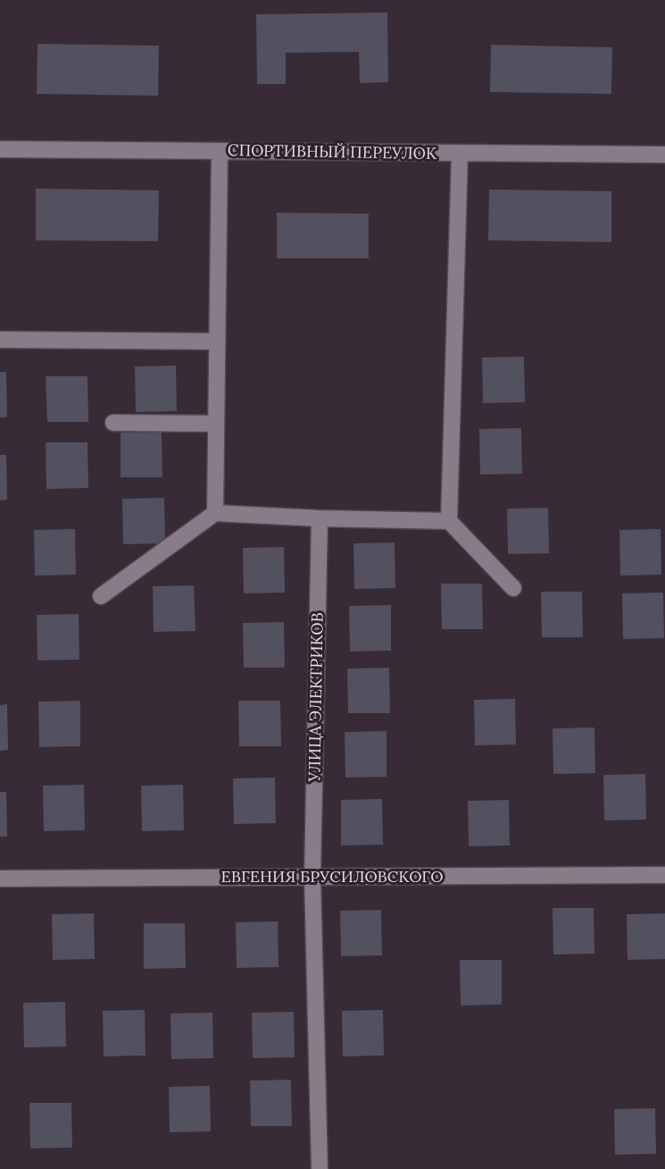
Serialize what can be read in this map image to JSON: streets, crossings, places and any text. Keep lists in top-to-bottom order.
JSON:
{
  "streets": {
    "street": ["СПОРТИВНЫЙ ПЕРЕУЛОК", "УЛИЦА ЭЛЕКТРИКОВ", "ЕВГЕНИЯ БРУСИЛОВСКОГО"]
  },
  "crossings": [
    ["УЛИЦА ЭЛЕКТРИКОВ", "ЕВГЕНИЯ БРУСИЛОВСКОГО"]
  ]
}
